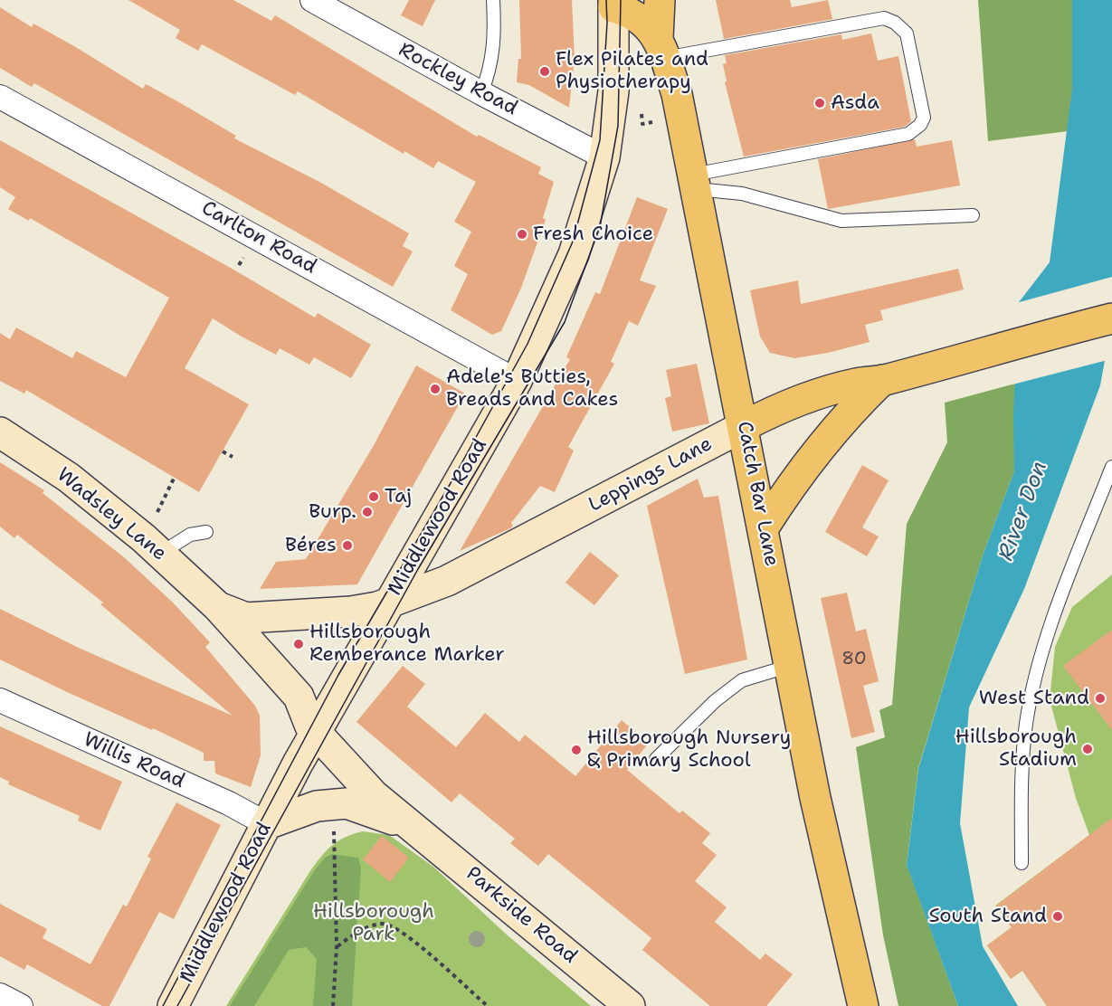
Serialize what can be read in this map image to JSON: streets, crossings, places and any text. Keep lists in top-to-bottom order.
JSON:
{
  "streets": {
    "main road": ["Leppings Lane", "Catch Bar Lane"],
    "street": [
      "Rockley Road",
      "Carlton Road",
      "Wadsley Lane",
      "Middlewood Road",
      "Willis Road",
      "Parkside Road"
    ]
  },
  "crossings": [
    ["Rockley Road", "Middlewood Road"],
    ["Carlton Road", "Middlewood Road"],
    ["Leppings Lane", "Catch Bar Lane"],
    ["Leppings Lane", "Wadsley Lane"],
    ["Leppings Lane", "Middlewood Road"],
    ["Catch Bar Lane", "Middlewood Road"],
    ["Wadsley Lane", "Middlewood Road"],
    ["Wadsley Lane", "Parkside Road"],
    ["Middlewood Road", "Willis Road"],
    ["Middlewood Road", "Parkside Road"],
    ["Willis Road", "Parkside Road"]
  ],
  "water": ["River Don"],
  "parks": ["Hillsborough Park"],
  "places": [
    "Flex Pilates and Physiotherapy",
    "Asda",
    "Fresh Choice",
    "Adele's Butties, Breads and Cakes",
    "Taj",
    "Burp.",
    "Béres",
    "Hillsborough Remberance Marker",
    "West Stand",
    "Hillsborough Stadium",
    "Hillsborough Nursery & Primary School",
    "South Stand"
  ],
  "house_numbers": ["80"]
}
